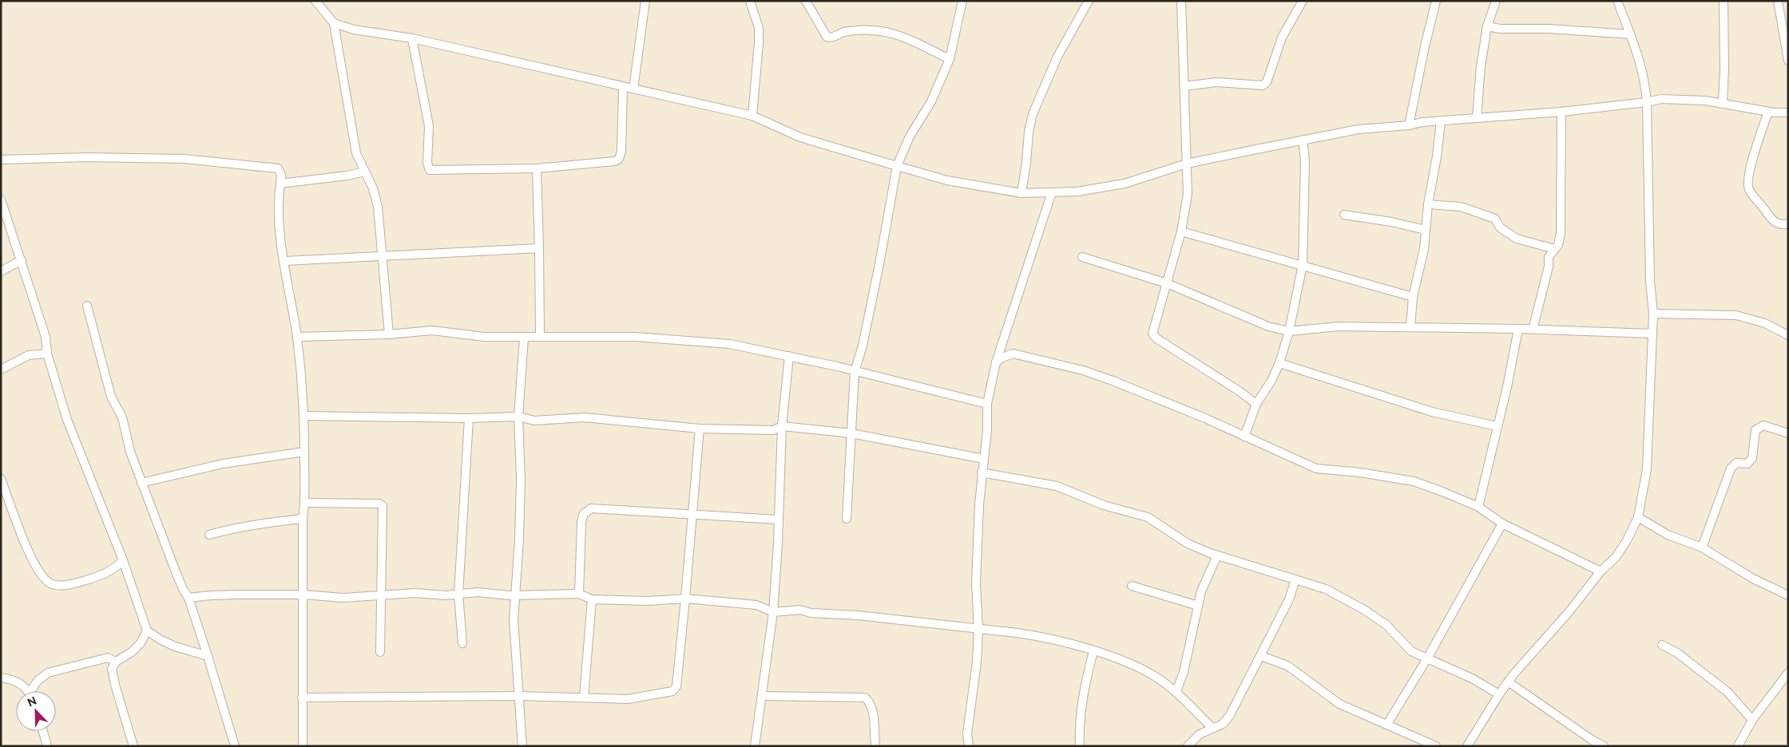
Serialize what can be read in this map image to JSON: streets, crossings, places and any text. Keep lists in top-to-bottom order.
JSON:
{
  "north": "top left"
}
